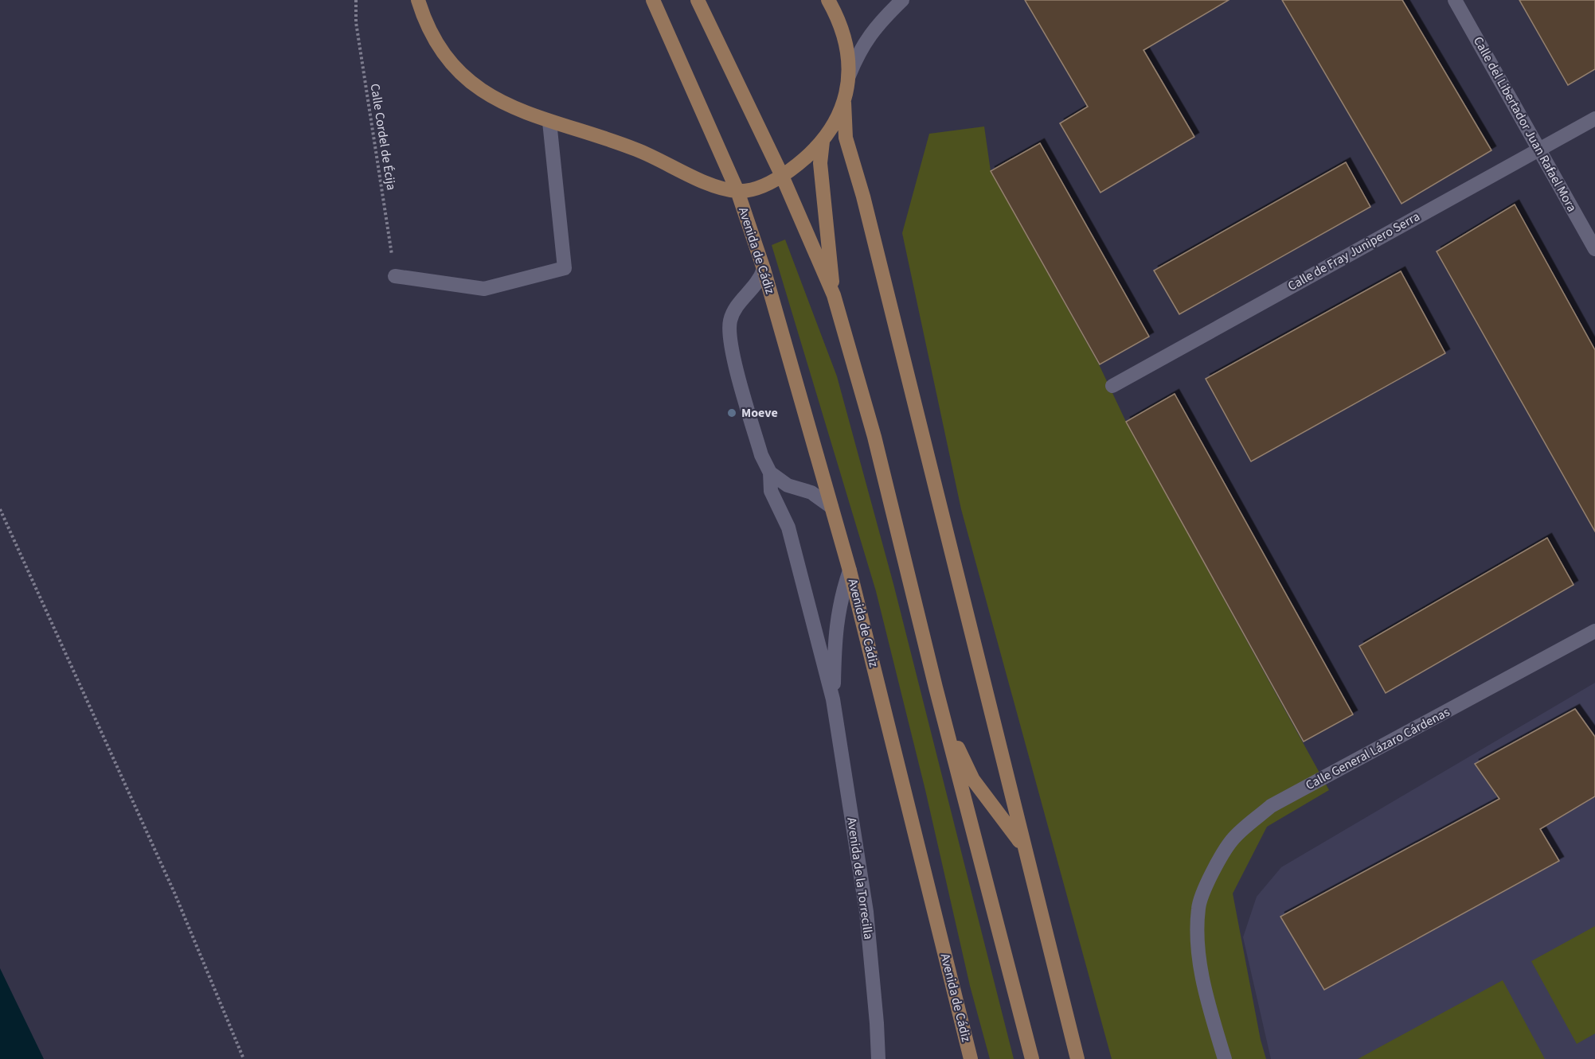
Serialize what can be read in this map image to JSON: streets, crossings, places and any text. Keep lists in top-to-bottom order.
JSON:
{
  "streets": {
    "main road": ["Avenida de Cádiz"],
    "street": [
      "Calle del Libertador Juan Rafael Mora",
      "Calle de Fray Junipero Serra",
      "Calle General Lázaro Cárdenas",
      "Avenida de la Torrecilla"
    ],
    "path": ["Calle Cordel de Écija"]
  },
  "crossings": [
    ["Calle del Libertador Juan Rafael Mora", "Calle de Fray Junipero Serra"]
  ],
  "places": ["Moeve"]
}
